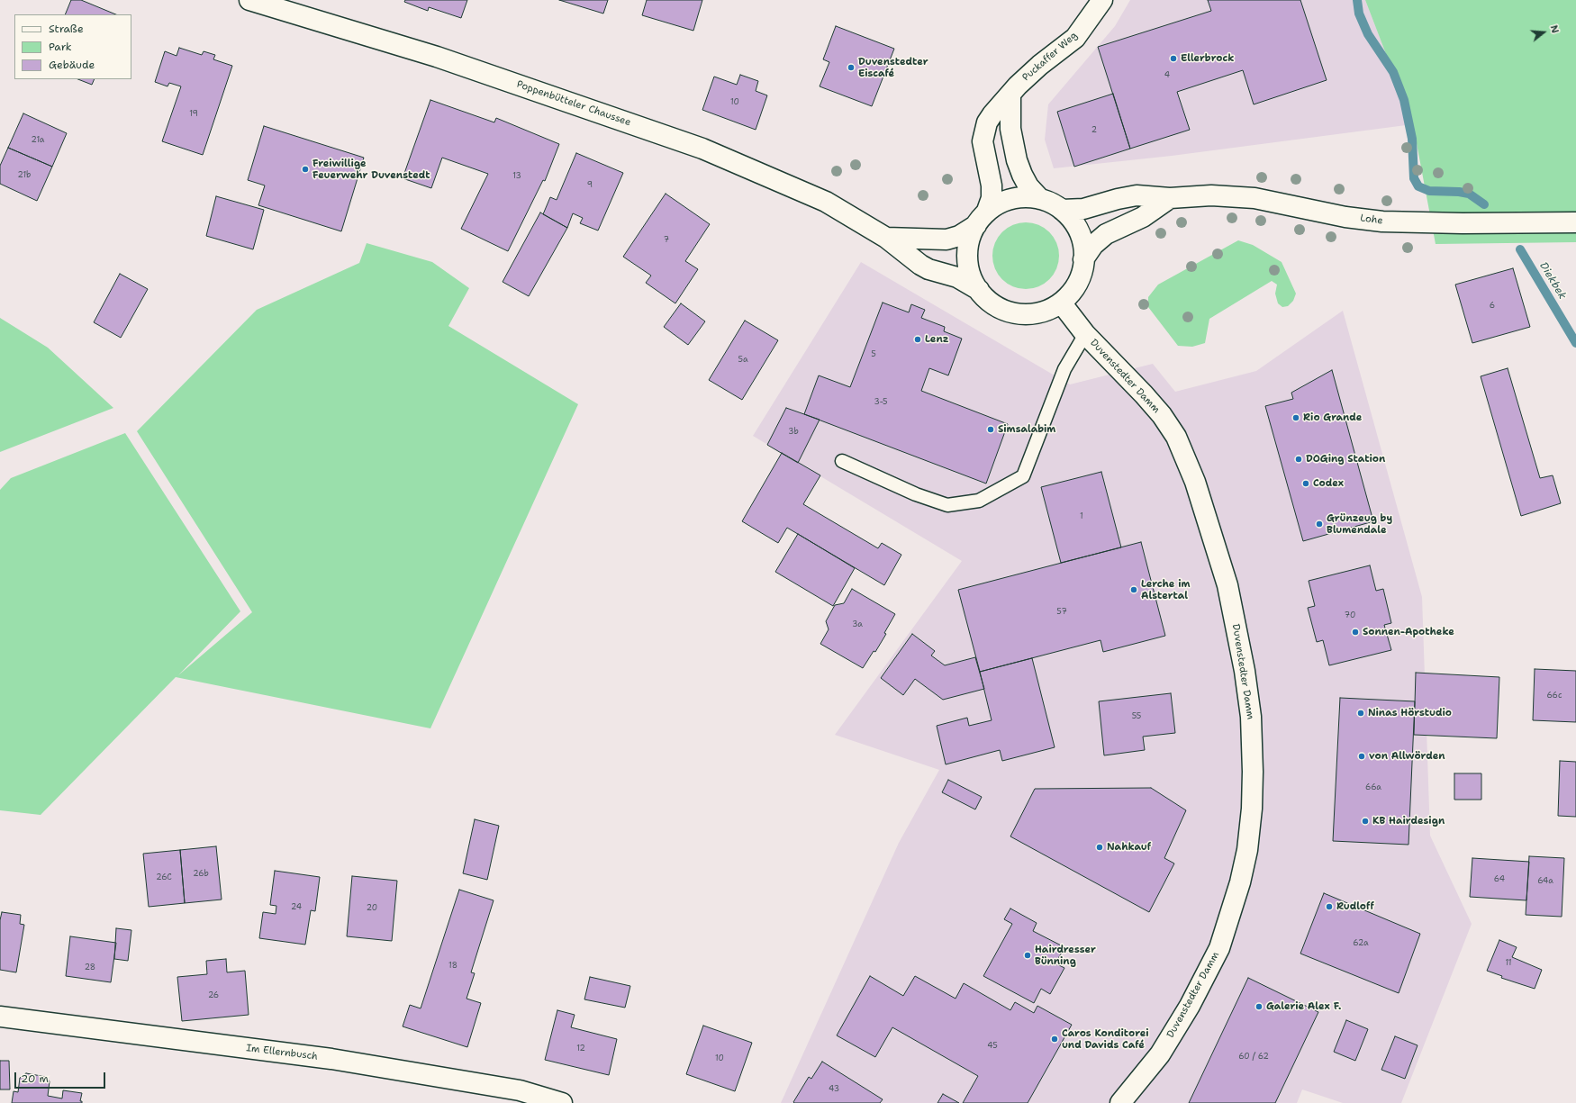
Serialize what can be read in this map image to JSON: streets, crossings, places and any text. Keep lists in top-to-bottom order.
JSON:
{
  "streets": {
    "main road": [
      "Puckaffer Weg",
      "Poppenbütteler Chaussee",
      "Lohe",
      "Duvenstedter Damm",
      "Im Ellernbusch"
    ]
  },
  "crossings": [
    ["Puckaffer Weg", "Poppenbütteler Chaussee"],
    ["Puckaffer Weg", "Lohe"],
    ["Puckaffer Weg", "Duvenstedter Damm"],
    ["Poppenbütteler Chaussee", "Lohe"],
    ["Poppenbütteler Chaussee", "Duvenstedter Damm"],
    ["Lohe", "Duvenstedter Damm"]
  ],
  "water": ["Diekbek"],
  "places": [
    "Ellerbrock",
    "Duvenstedter Eiscafé",
    "Freiwillige Feuerwehr Duvenstedt",
    "Lenz",
    "Rio Grande",
    "Simsalabim",
    "DOGing Station",
    "Codex",
    "Grünzeug by Blumendale",
    "Lerche im Alstertal",
    "Sonnen-Apotheke",
    "Ninas Hörstudio",
    "von Allwörden",
    "KB Hairdesign",
    "Nahkauf",
    "Rudloff",
    "Hairdresser Bünning",
    "Galerie Alex F.",
    "Caros Konditorei und Davids Café"
  ],
  "house_numbers": [
    "4",
    "10",
    "19",
    "2",
    "21a",
    "21b",
    "13",
    "9",
    "7",
    "6",
    "5",
    "5a",
    "3-5",
    "3b",
    "1",
    "57",
    "70",
    "3a",
    "66c",
    "55",
    "66a",
    "26b",
    "26C",
    "64",
    "64a",
    "24",
    "20",
    "62a",
    "11",
    "18",
    "28",
    "26",
    "45",
    "12",
    "60 / 62",
    "10",
    "43"
  ],
  "legend": ["Straße", "Park", "Gebäude"],
  "scale_bar": "20 m",
  "north": "right"
}
